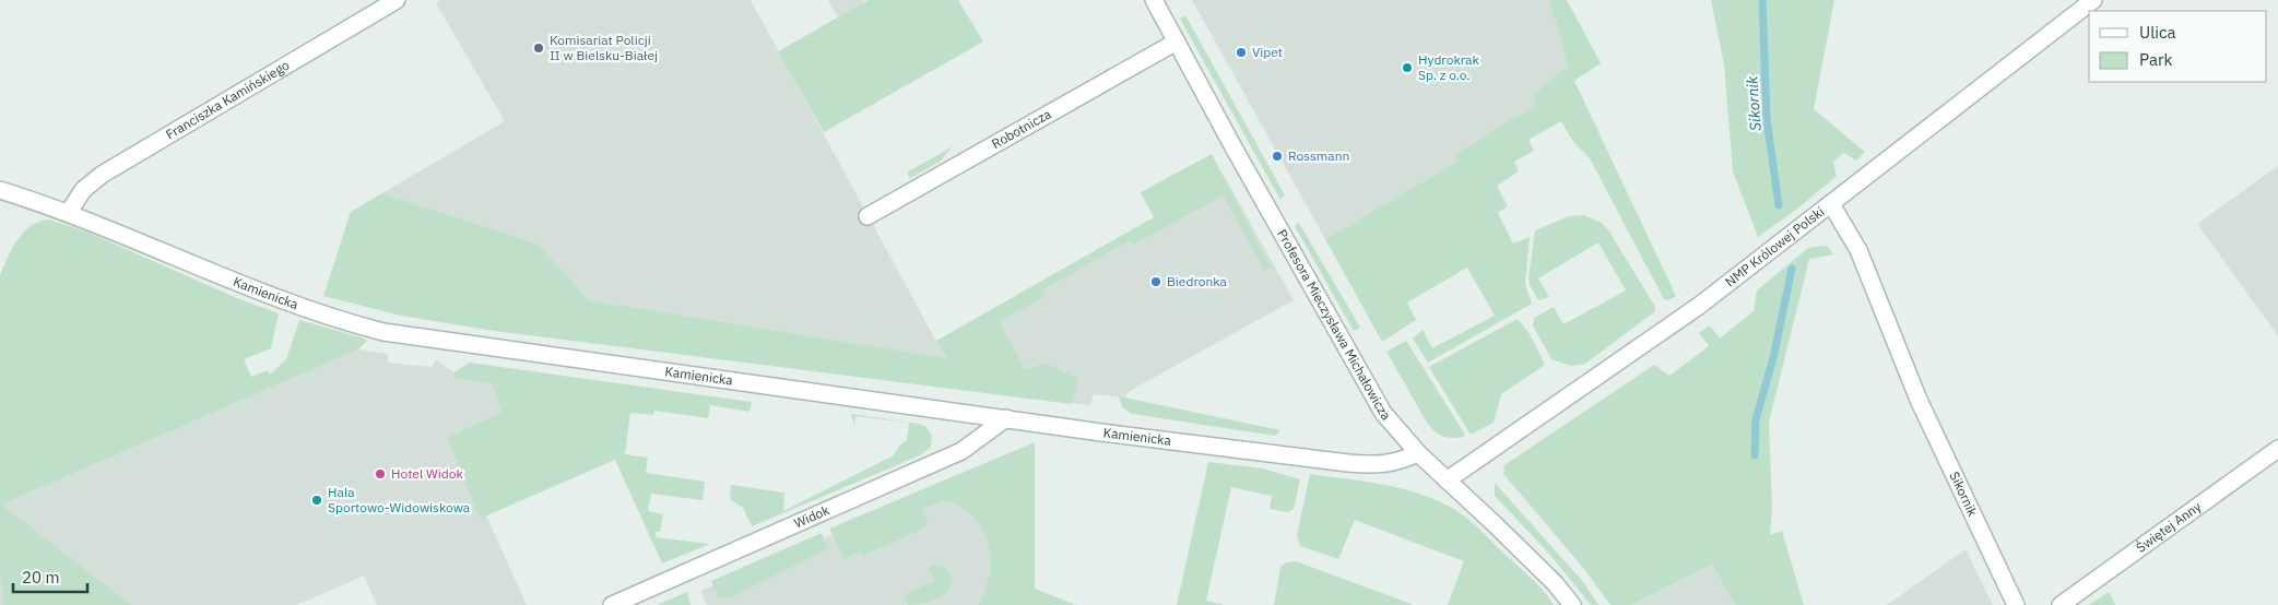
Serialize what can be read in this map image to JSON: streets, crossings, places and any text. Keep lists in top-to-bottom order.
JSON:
{
  "streets": {
    "street": [
      "Franciszka Kamińskiego",
      "Robotnicza",
      "NMP Królowej Polski",
      "Kamienicka",
      "Profesora Mieczysława Michałowicza",
      "Sikornik",
      "Widok",
      "Świętej Anny"
    ]
  },
  "crossings": [
    ["Franciszka Kamińskiego", "Kamienicka"],
    ["Robotnicza", "Profesora Mieczysława Michałowicza"],
    ["NMP Królowej Polski", "Profesora Mieczysława Michałowicza"],
    ["NMP Królowej Polski", "Sikornik"],
    ["Kamienicka", "Profesora Mieczysława Michałowicza"],
    ["Kamienicka", "Widok"]
  ],
  "water": ["Sikornik"],
  "places": [
    "Komisariat Policji II w Bielsku-Białej",
    "Vipet",
    "Hydrokrak Sp. z o.o.",
    "Rossmann",
    "Biedronka",
    "Hotel Widok",
    "Hala Sportowo-Widowiskowa"
  ],
  "legend": ["Ulica", "Park"],
  "scale_bar": "20 m"
}
